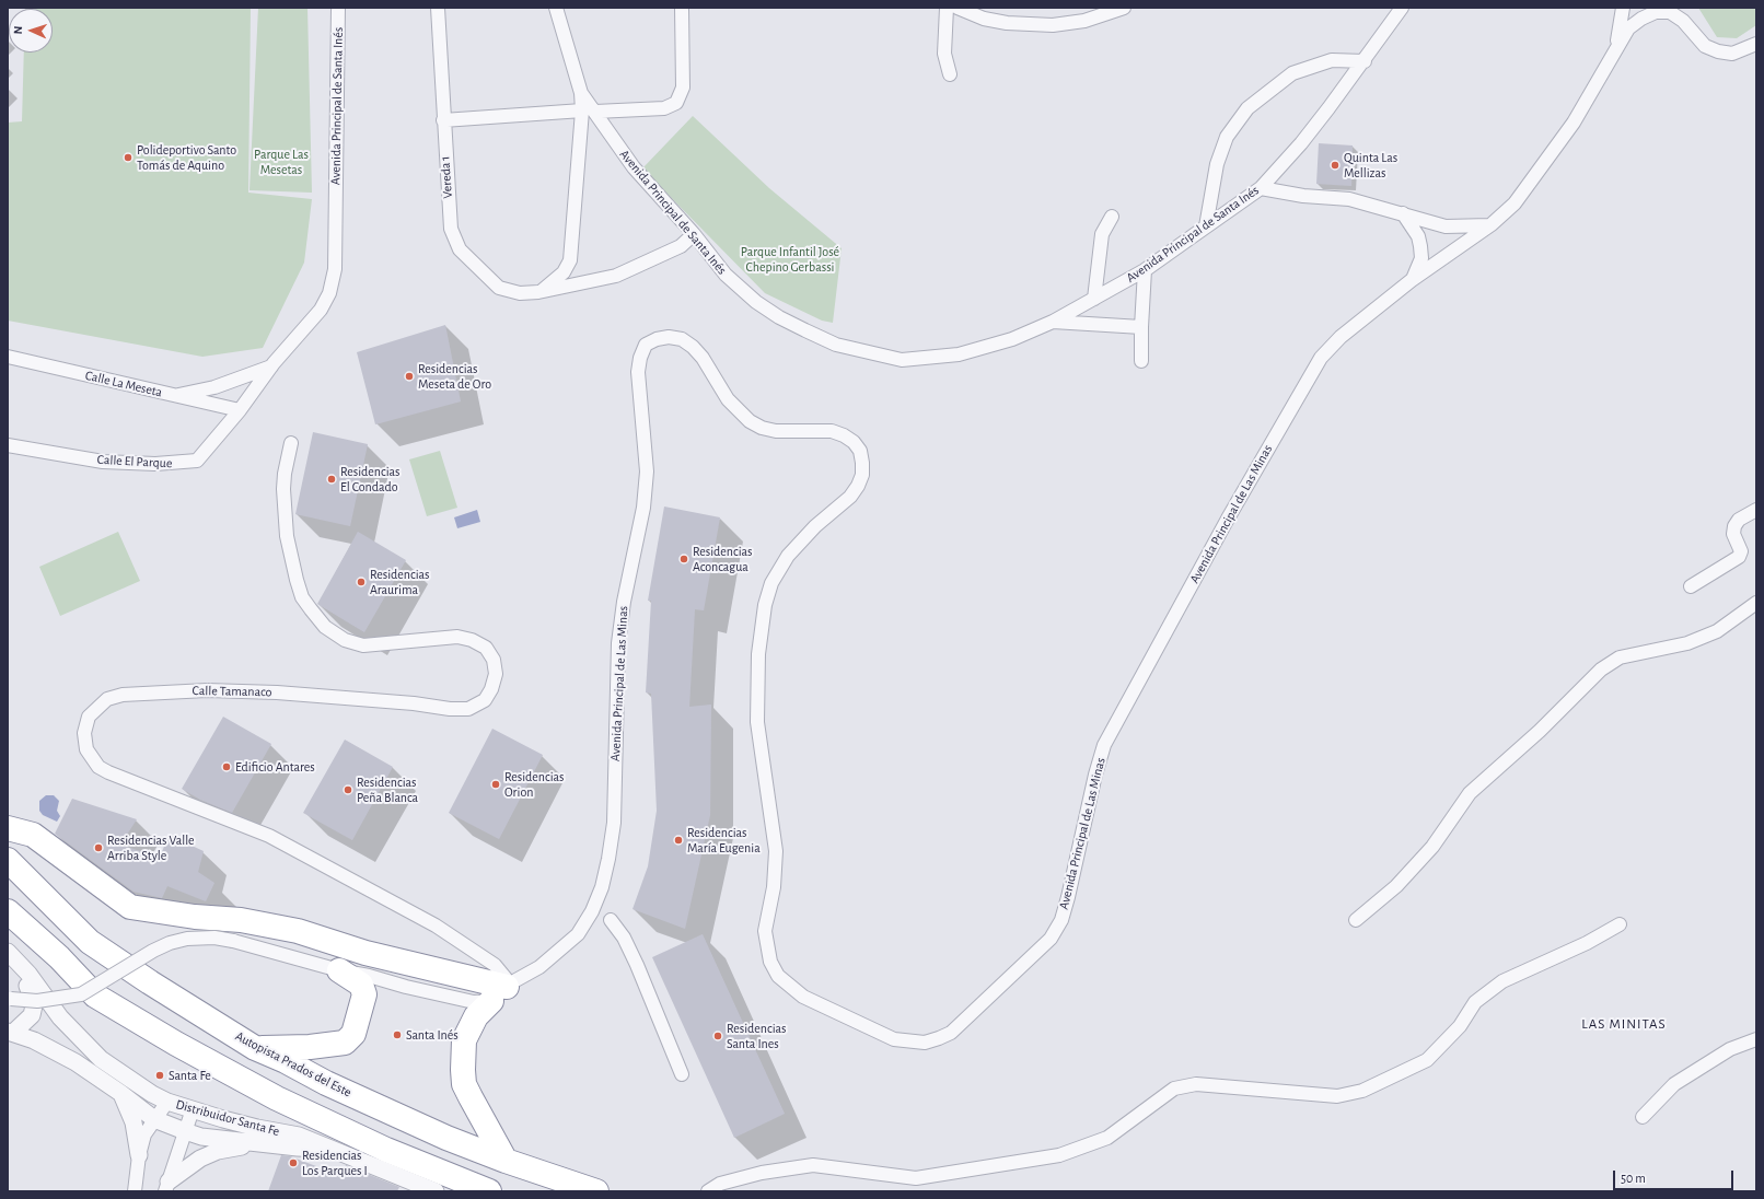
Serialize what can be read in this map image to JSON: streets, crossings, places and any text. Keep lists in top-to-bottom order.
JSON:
{
  "streets": {
    "highway": ["Autopista Prados del Este"],
    "street": [
      "Avenida Principal de Santa Inés",
      "Vereda 1",
      "Calle La Meseta",
      "Calle El Parque",
      "Avenida Principal de Las Minas",
      "Calle Tamanaco",
      "Distribuidor Santa Fe"
    ]
  },
  "crossings": [
    ["Avenida Principal de Santa Inés", "Vereda 1"],
    ["Avenida Principal de Santa Inés", "Calle La Meseta"],
    ["Avenida Principal de Santa Inés", "Calle El Parque"],
    ["Calle La Meseta", "Calle El Parque"],
    ["Avenida Principal de Las Minas", "Calle Tamanaco"]
  ],
  "districts": ["LAS MINITAS"],
  "parks": ["Parque Las Mesetas", "Parque Infantil José Chepino Gerbassi"],
  "places": [
    "Polideportivo Santo Tomás de Aquino",
    "Quinta Las Mellizas",
    "Residencias Meseta de Oro",
    "Residencias El Condado",
    "Residencias Aconcagua",
    "Residencias Araurima",
    "Edificio Antares",
    "Residencias Orion",
    "Residencias Peña Blanca",
    "Residencias María Eugenia",
    "Residencias Valle Arriba Style",
    "Santa Inés",
    "Residencias Santa Ines",
    "Santa Fe",
    "Residencias Los Parques I"
  ],
  "scale_bar": "50 m",
  "north": "left"
}
